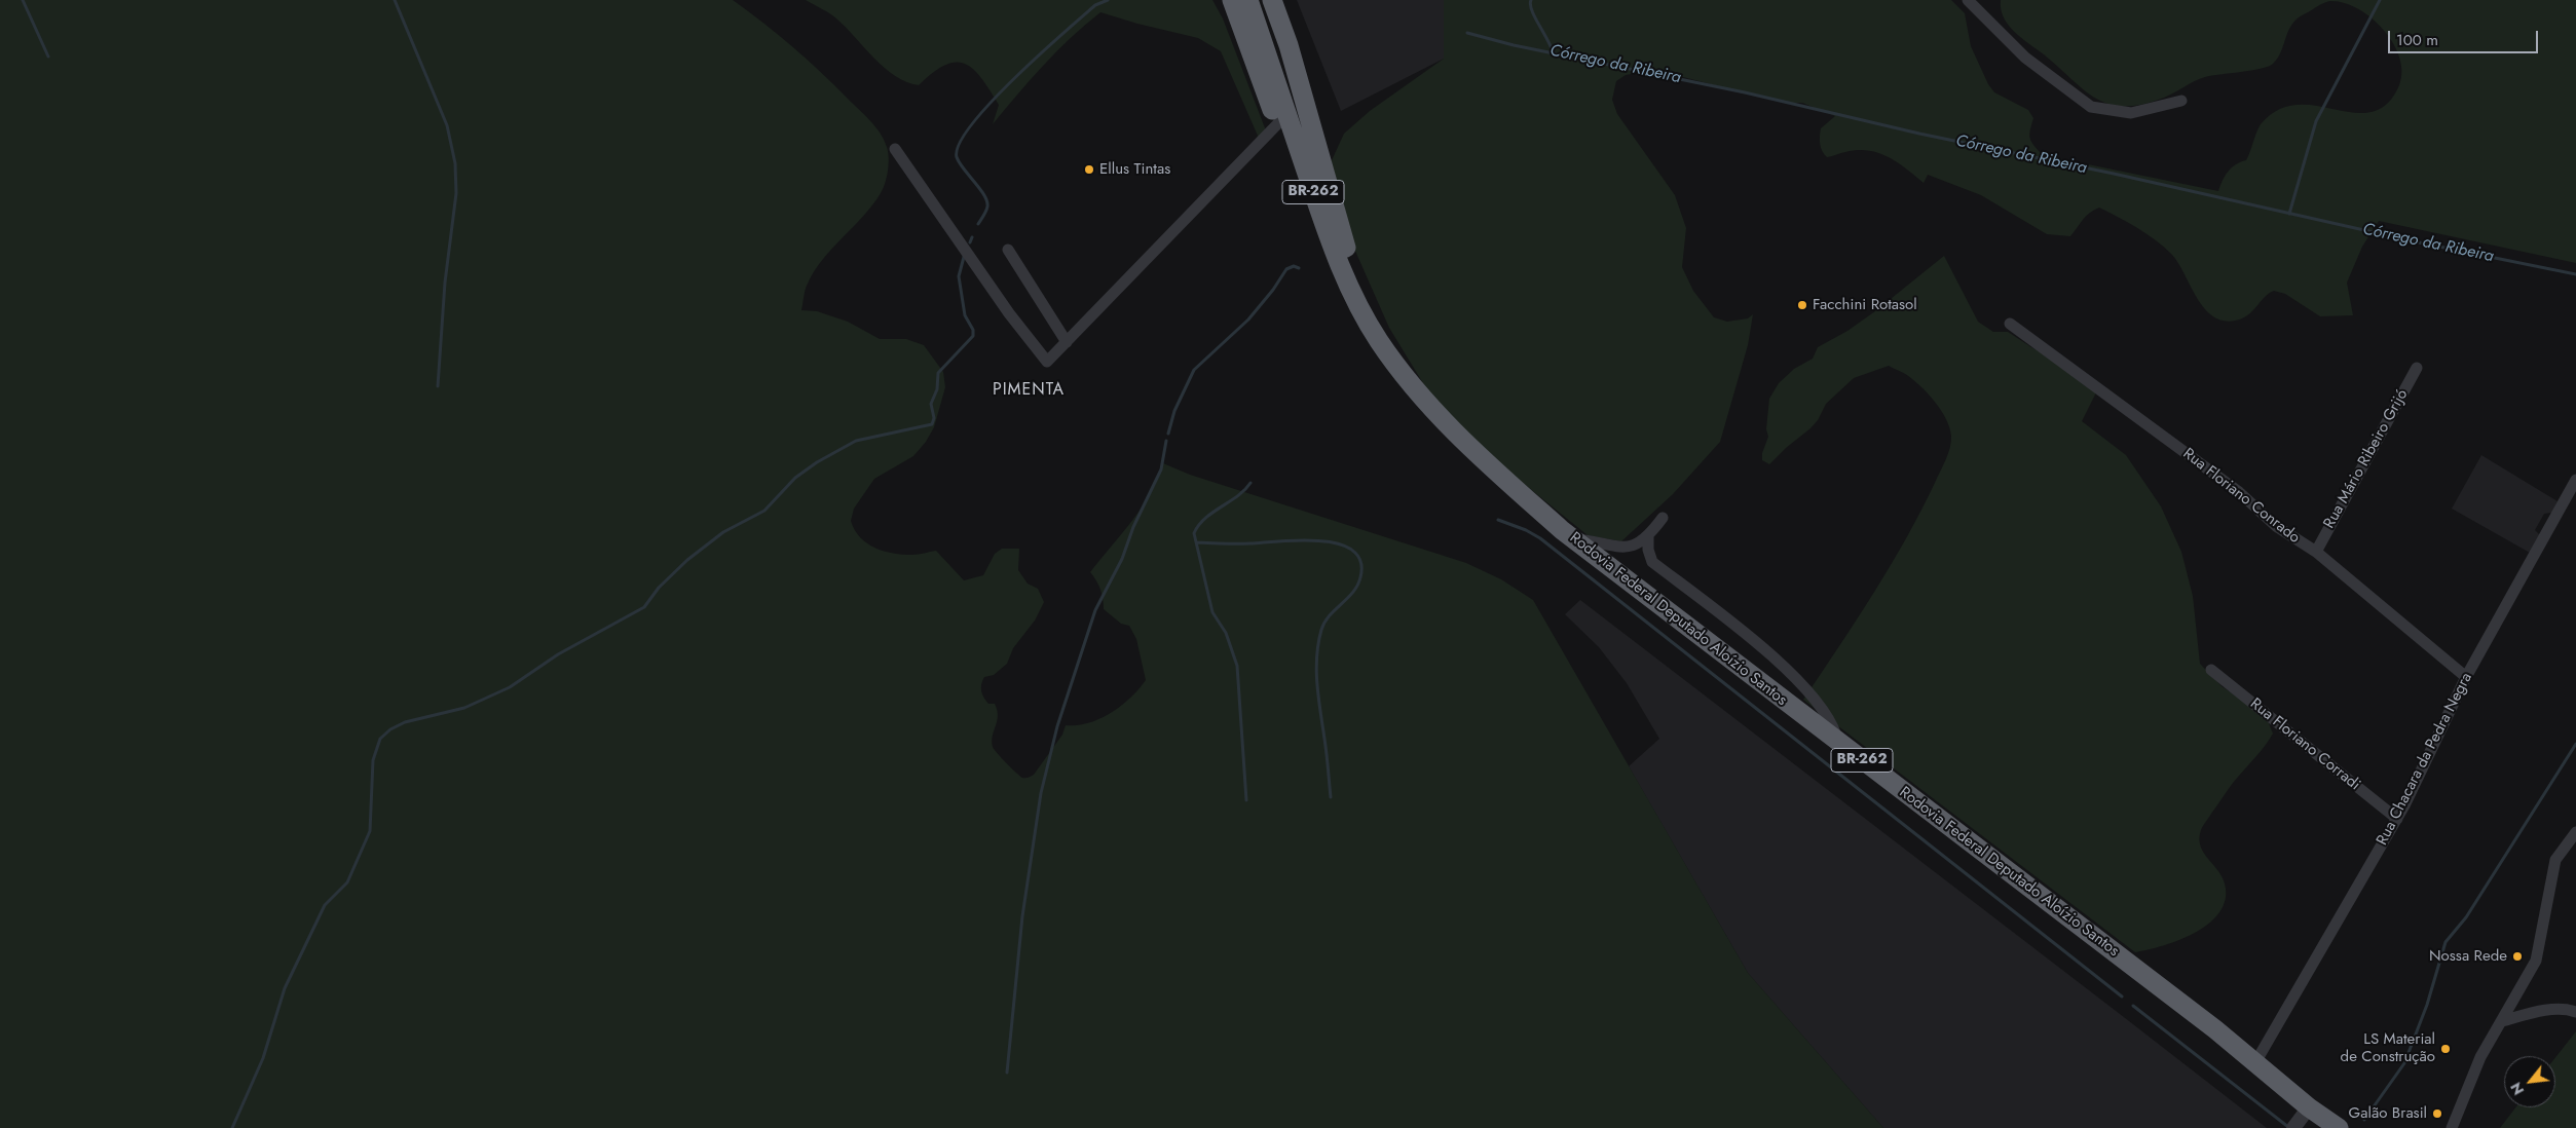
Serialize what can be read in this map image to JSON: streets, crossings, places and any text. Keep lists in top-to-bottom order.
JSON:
{
  "streets": {
    "highway": ["BR-262", "Rodovia Federal Deputado Aloízio Santos"],
    "street": [
      "Rua Mário Ribeiro Grijó",
      "Rua Floriano Conrado",
      "Rua Floriano Corradi",
      "Rua Chacara da Pedra Negra"
    ]
  },
  "crossings": [
    ["BR-262", "Rodovia Federal Deputado Aloízio Santos"],
    ["Rua Mário Ribeiro Grijó", "Rua Floriano Conrado"],
    ["Rua Floriano Conrado", "Rua Chacara da Pedra Negra"],
    ["Rodovia Federal Deputado Aloízio Santos", "Rua Chacara da Pedra Negra"],
    ["Rua Floriano Corradi", "Rua Chacara da Pedra Negra"]
  ],
  "districts": ["PIMENTA"],
  "water": ["Córrego da Ribeira"],
  "places": [
    "Ellus Tintas",
    "Facchini Rotasol",
    "Nossa Rede",
    "LS Material de Construção",
    "Galão Brasil"
  ],
  "scale_bar": "100 m",
  "north": "bottom left"
}
